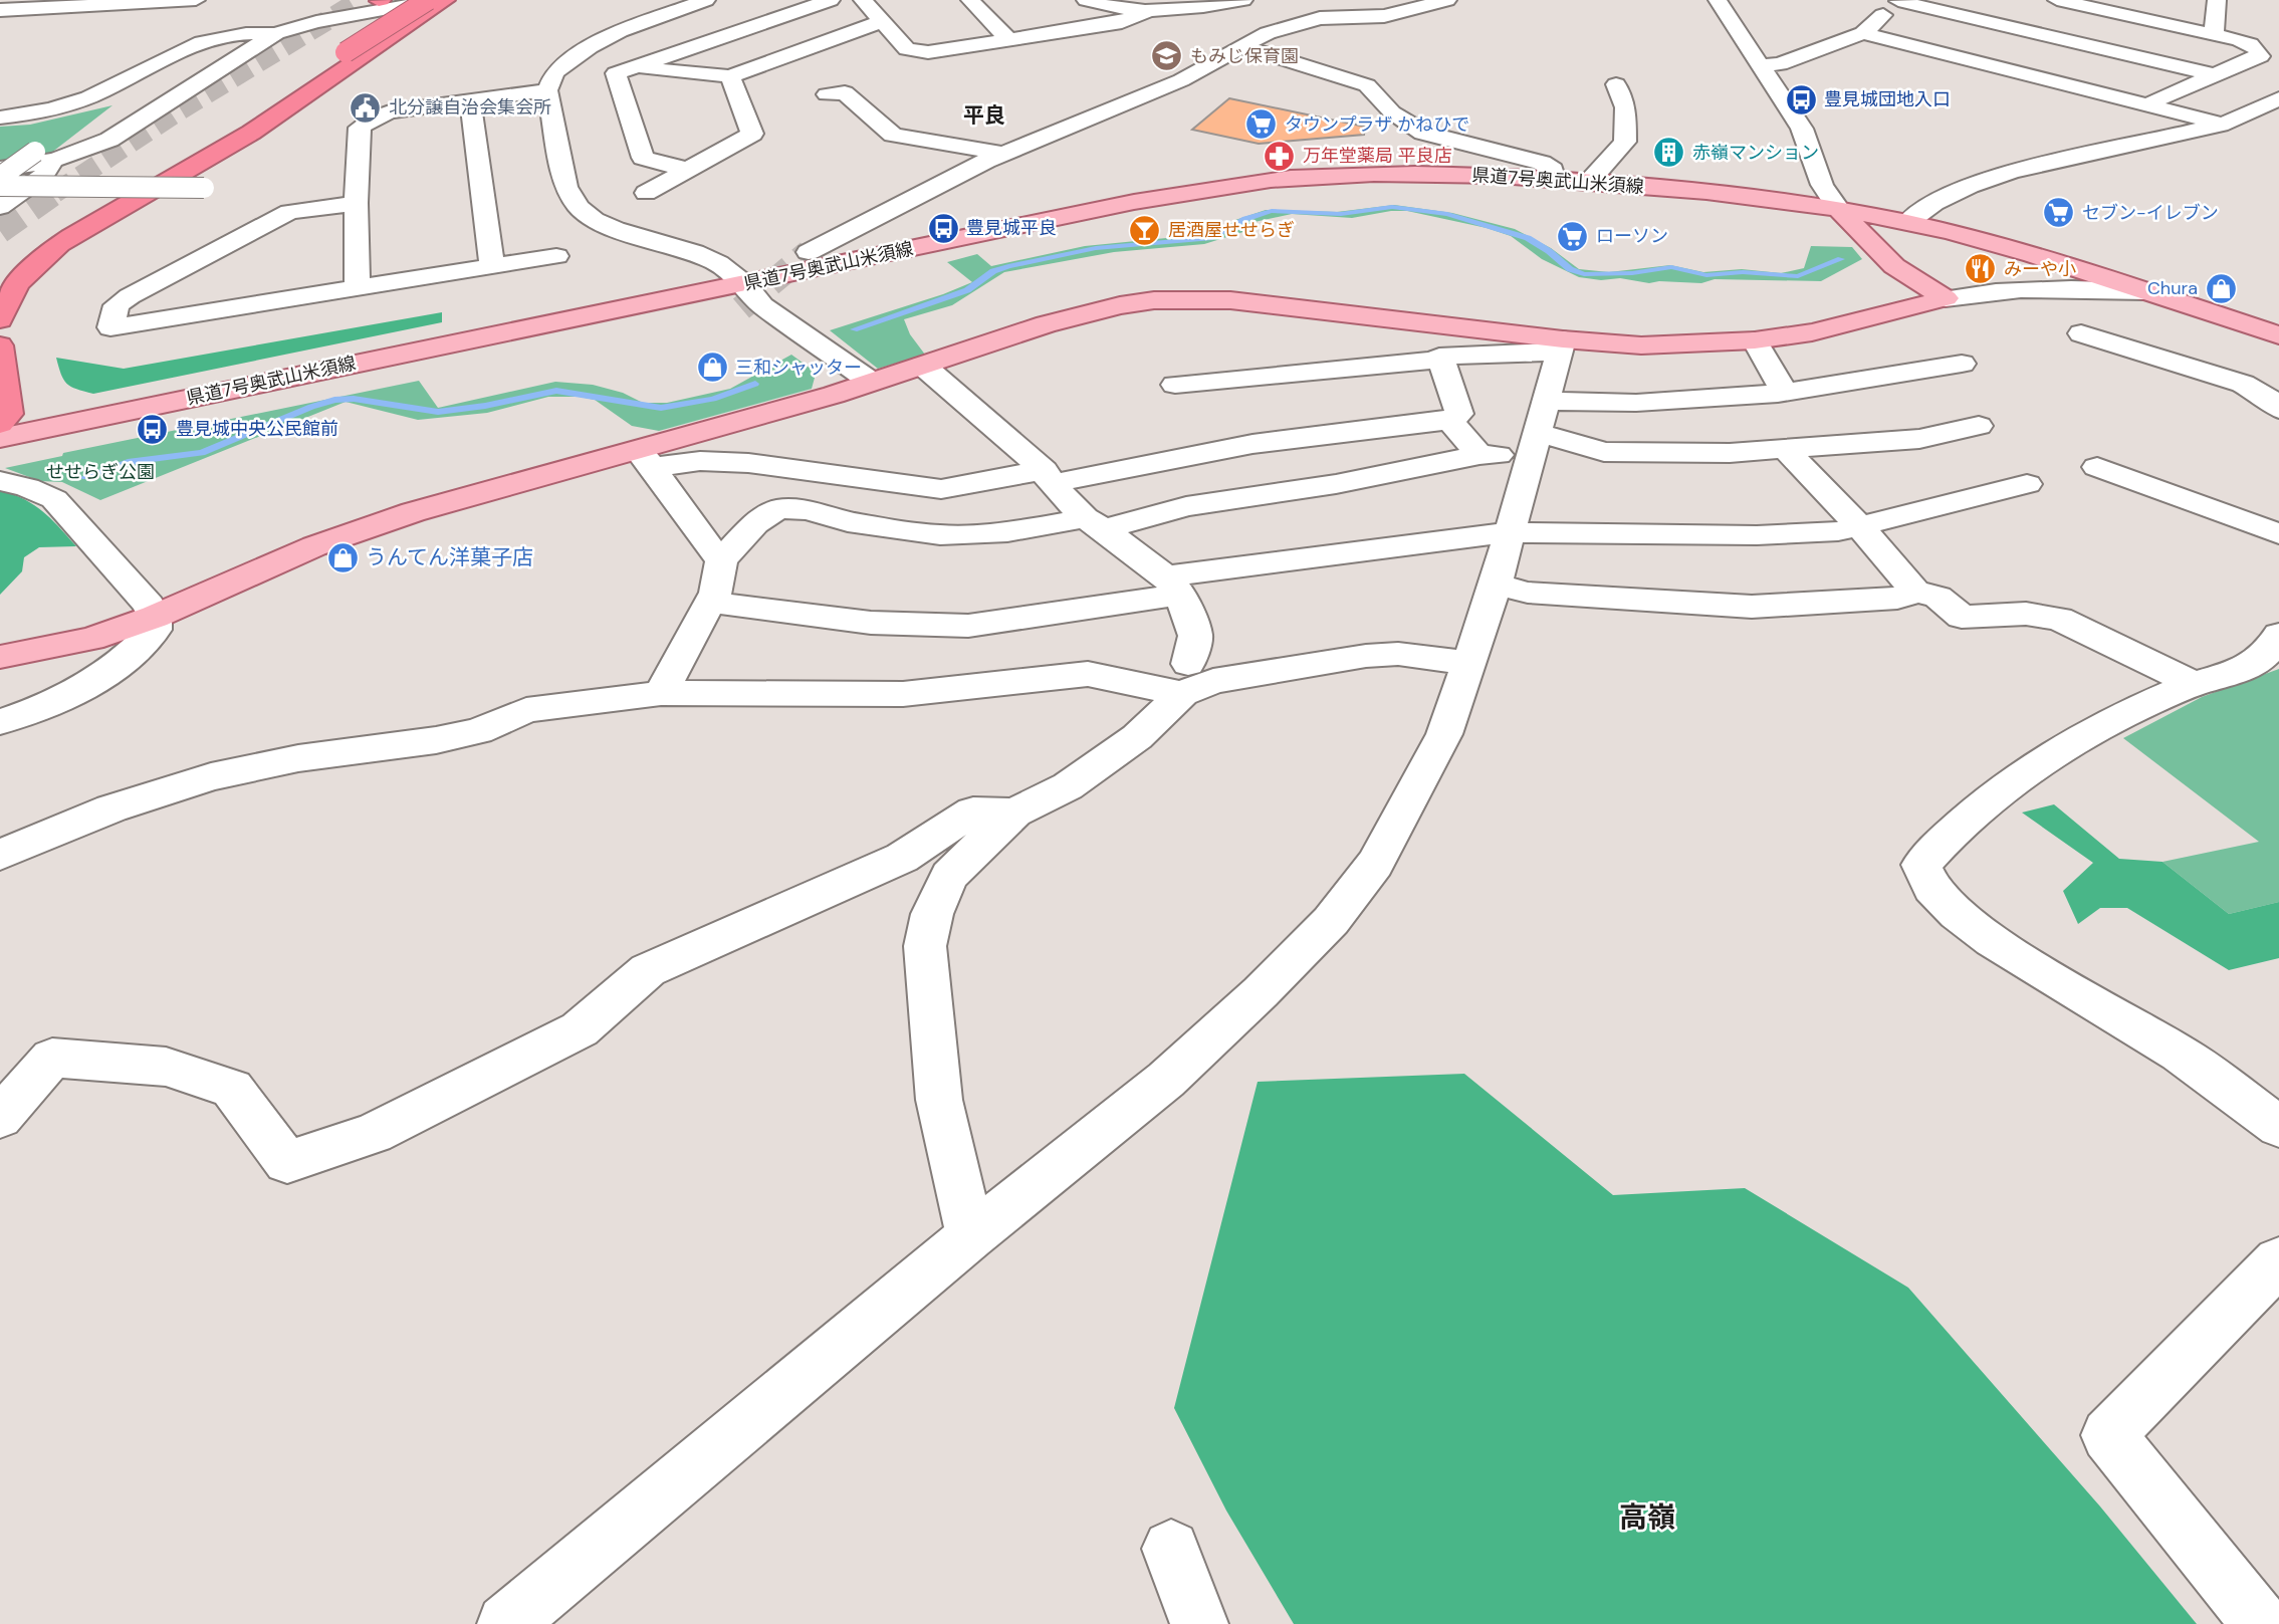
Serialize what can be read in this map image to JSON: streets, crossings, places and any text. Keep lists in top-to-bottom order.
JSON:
{
  "streets": {
    "main road": ["県道7号奥武山米須線"]
  },
  "districts": ["平良", "高嶺"],
  "parks": ["せせらぎ公園"],
  "places": {
    "school or university": ["もみじ保育園"],
    "bus stop": ["豊見城団地入口", "豊見城平良", "豊見城中央公民館前"],
    "public building": ["北分譲自治会集会所"],
    "supermarket": ["タウンプラザ かねひで", "セブン-イレブン", "ローソン"],
    "building": ["赤嶺マンション"],
    "pharmacy": ["万年堂薬局 平良店"],
    "bar": ["居酒屋せせらぎ"],
    "restaurant": ["みーや小"],
    "shop": ["Chura", "三和シャッター", "うんてん洋菓子店"]
  }
}
